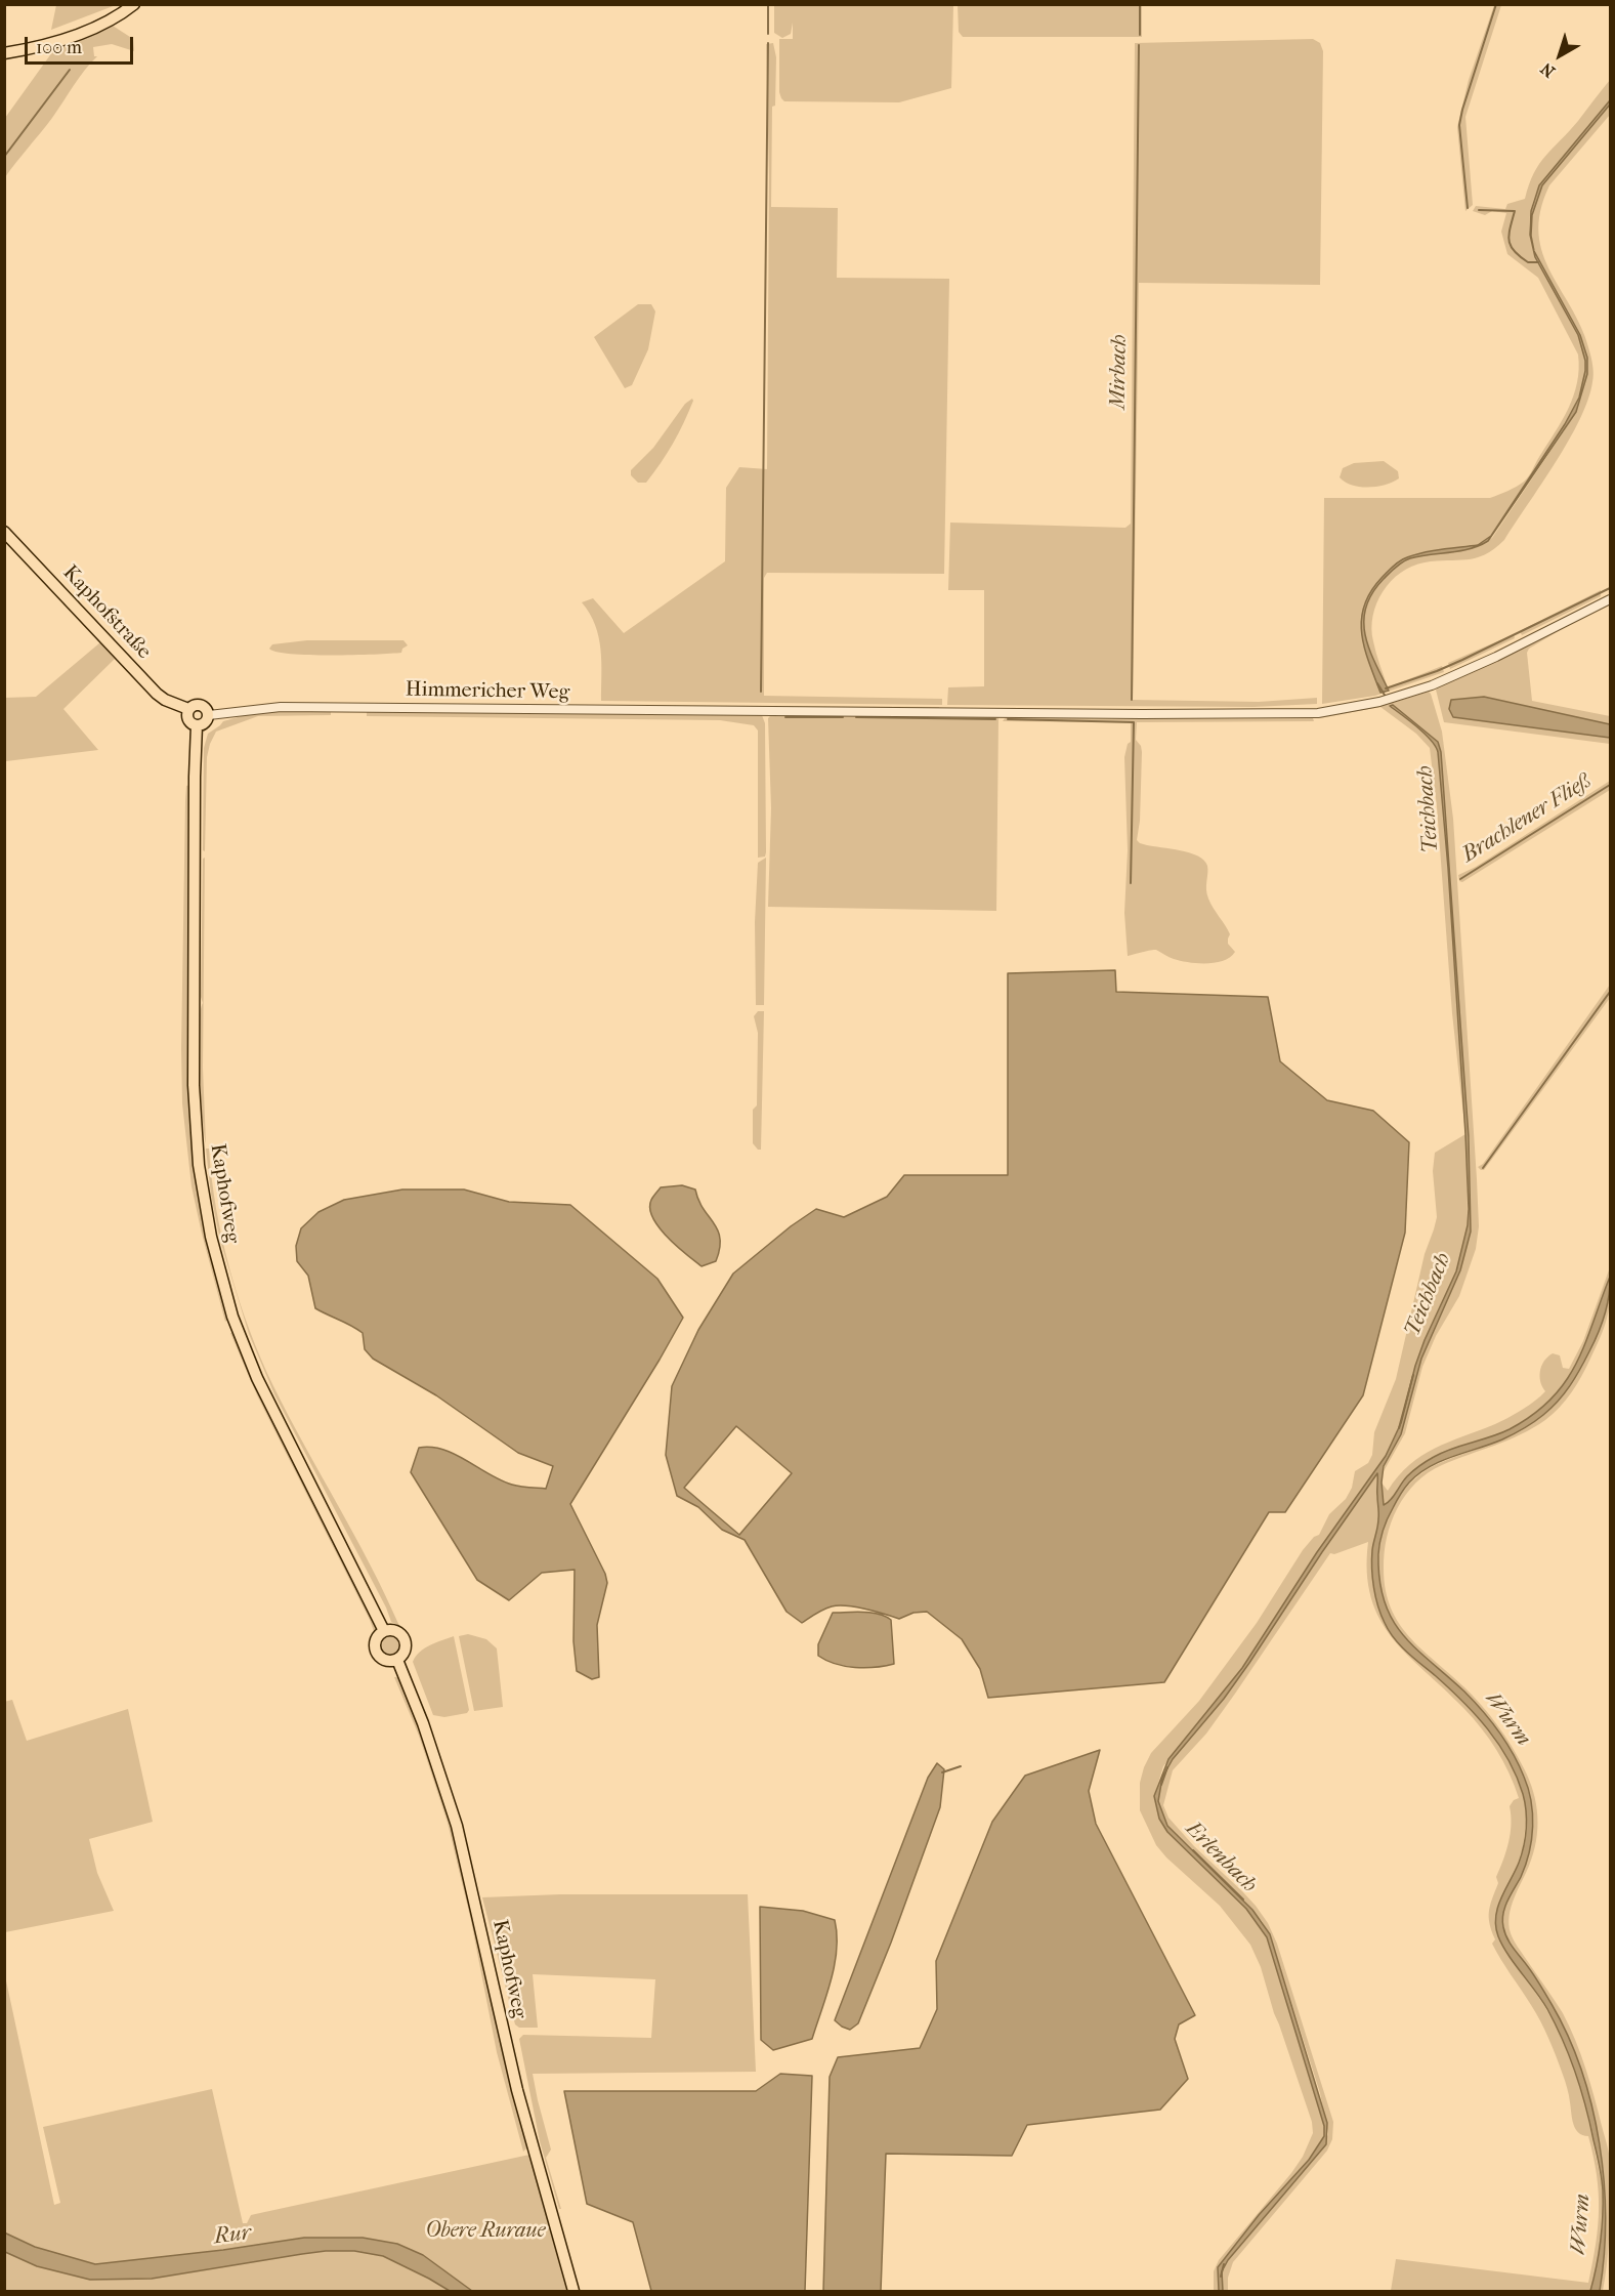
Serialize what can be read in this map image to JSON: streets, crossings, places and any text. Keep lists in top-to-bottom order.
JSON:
{
  "streets": {
    "main road": ["Kaphofstraße", "Kaphofweg"],
    "street": ["Himmericher Weg"]
  },
  "crossings": [
    ["Kaphofstraße", "Himmericher Weg"],
    ["Kaphofstraße", "Kaphofweg"],
    ["Himmericher Weg", "Kaphofweg"]
  ],
  "water": [
    "Mirbach",
    "Teichbach",
    "Brachlener Fließ",
    "Wurm",
    "Erlenbach",
    "Rur"
  ],
  "parks": ["Obere Ruraue"],
  "scale_bar": "100 m",
  "north": "bottom left"
}
